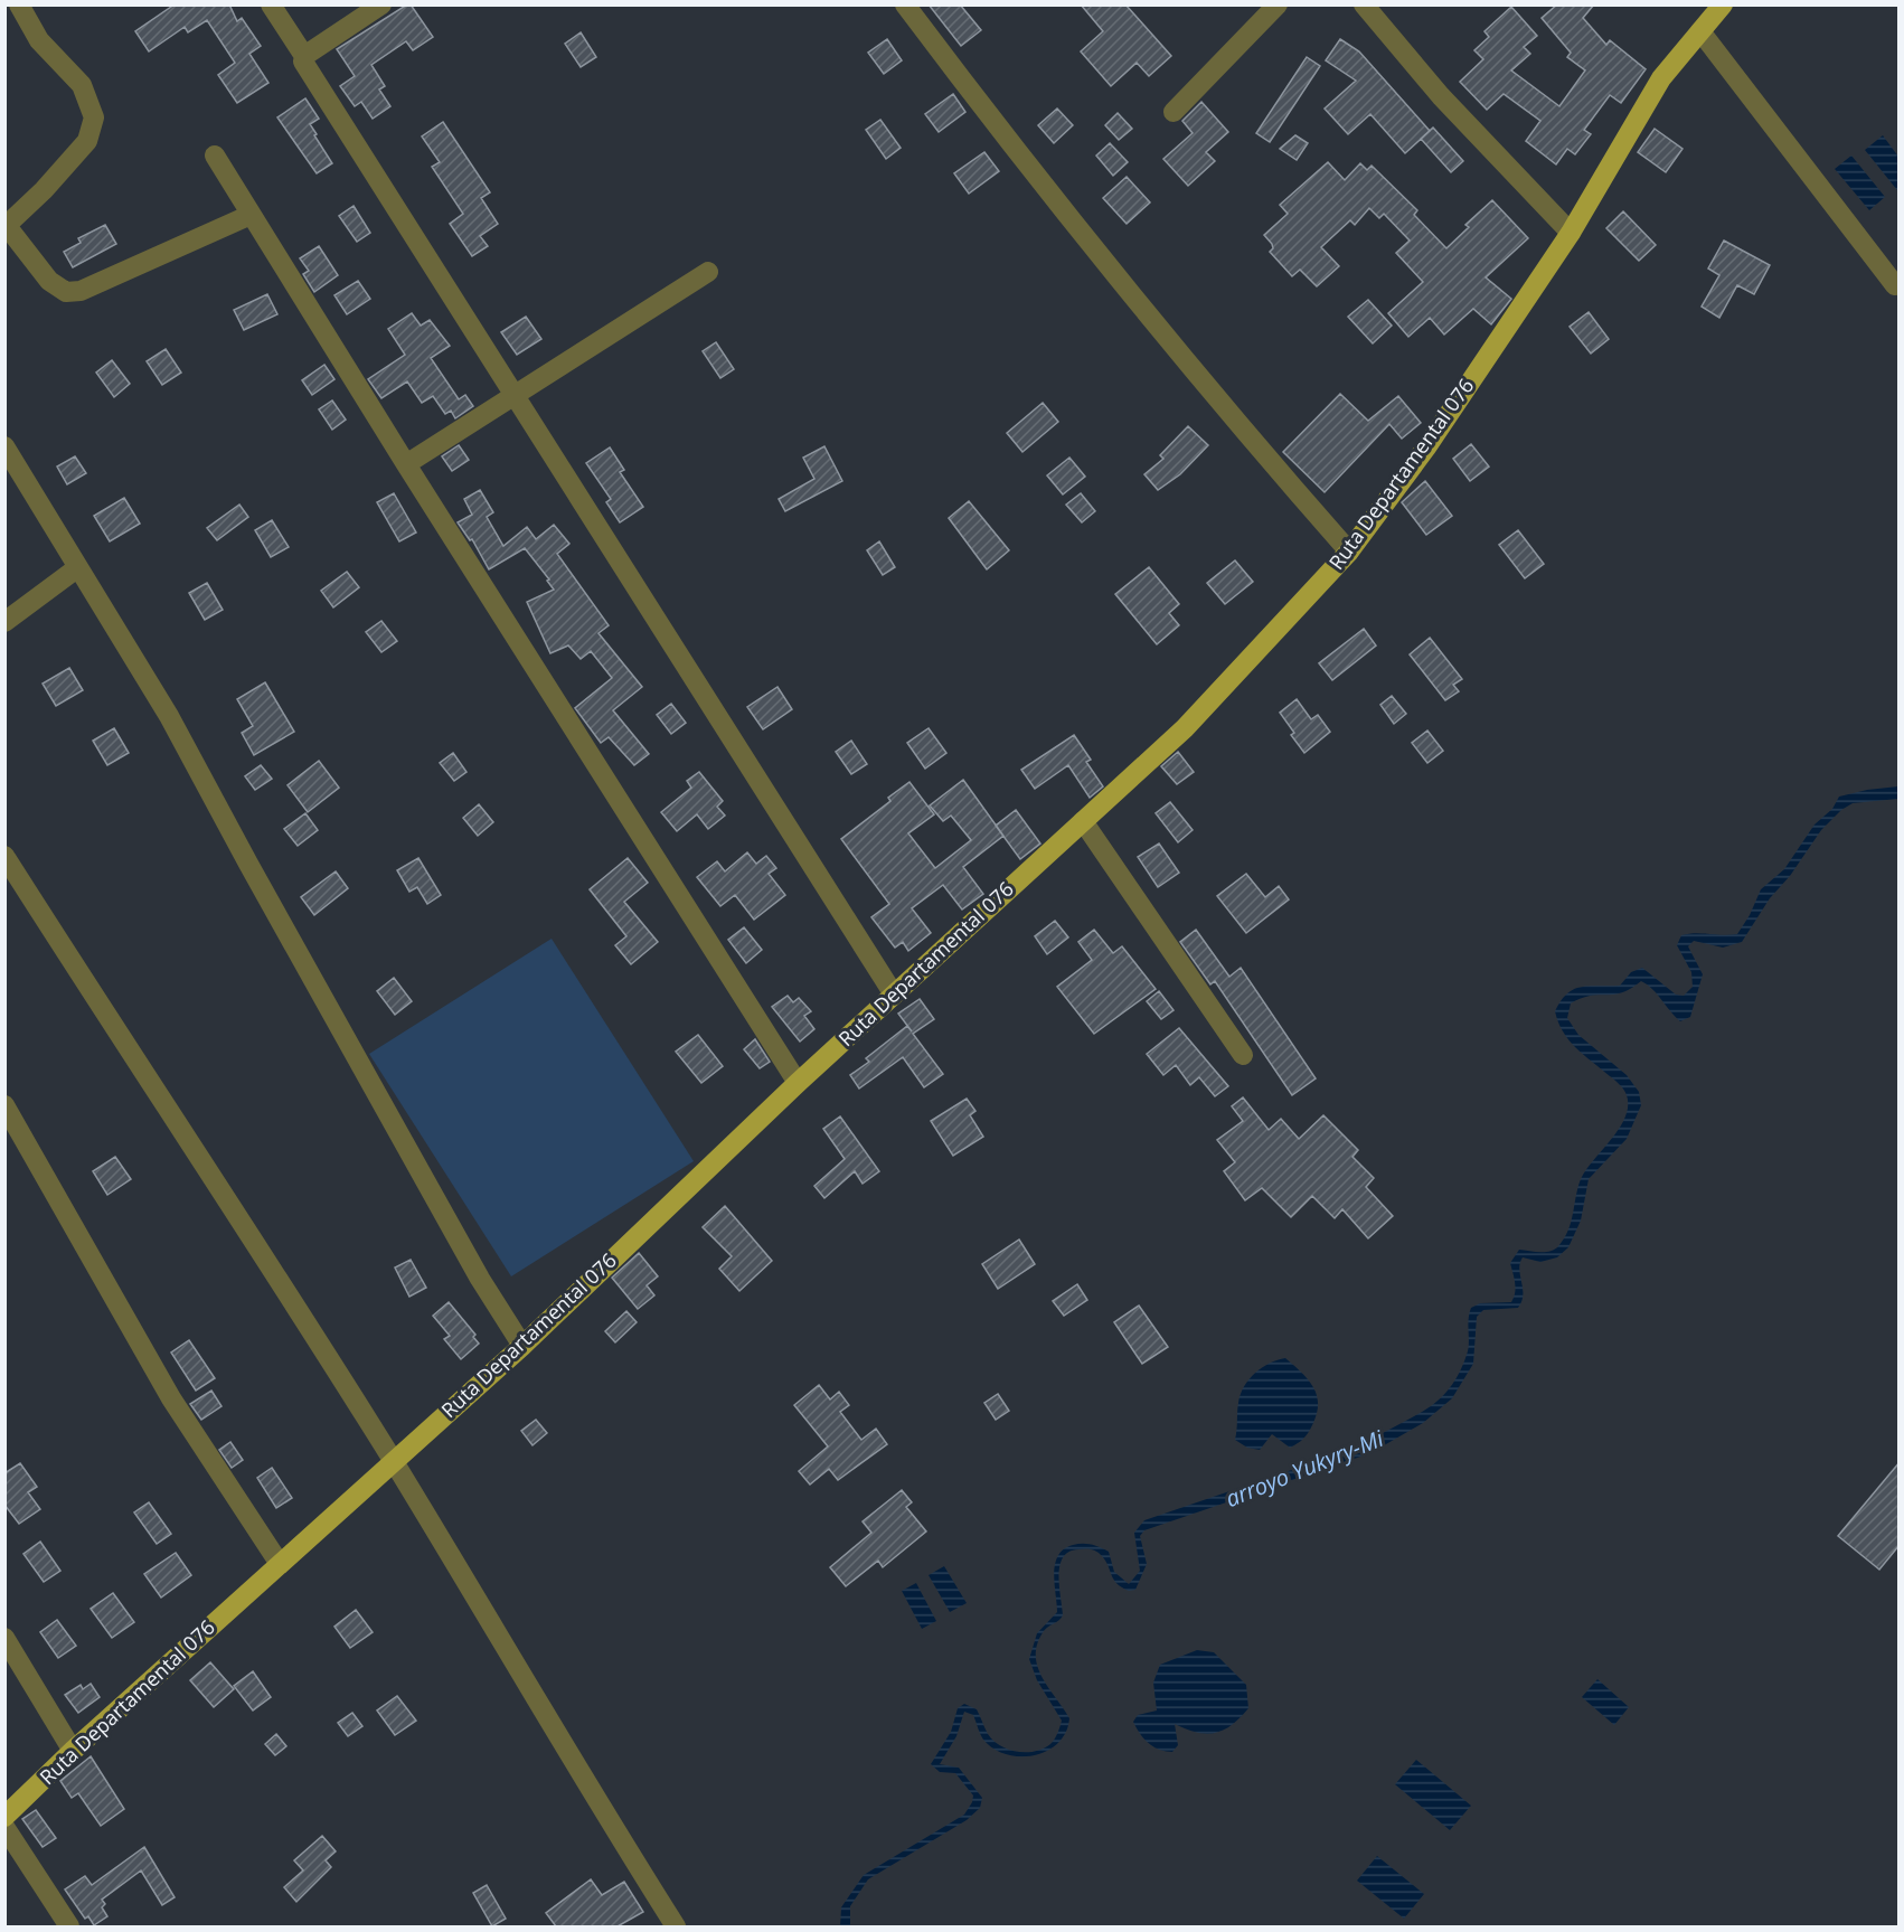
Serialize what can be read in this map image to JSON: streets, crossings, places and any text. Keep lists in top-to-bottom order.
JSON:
{
  "streets": {
    "main road": ["Ruta Departamental 076"]
  },
  "water": ["arroyo Yukyry-Mi"]
}
